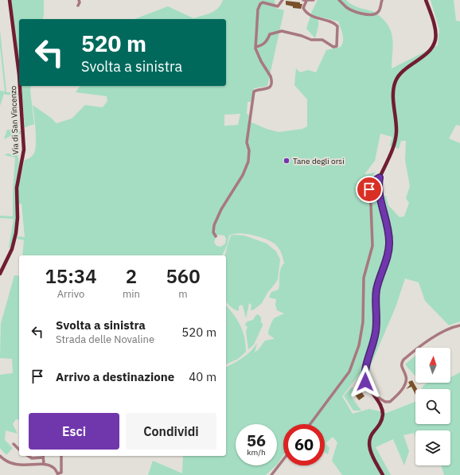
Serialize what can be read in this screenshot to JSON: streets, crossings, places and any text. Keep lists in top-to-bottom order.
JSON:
{
  "streets": {
    "main road": ["Via di San Vincenzo"]
  },
  "places": ["Tane degli orsi"],
  "north": "top",
  "page": {
    "turn": ["520 m", "Svolta a sinistra"],
    "eta": [
      "15:34",
      "Arrivo",
      "2",
      "min",
      "560",
      "m"
    ],
    "list": [
      {
        "name": "Svolta a sinistra",
        "note": "Strada delle Novaline",
        "value": "520 m"
      },
      {
        "name": "Arrivo a destinazione",
        "value": "40 m"
      }
    ],
    "buttons": ["Esci", "Condividi"],
    "speed": "56 km/h",
    "limit": "60"
  }
}
